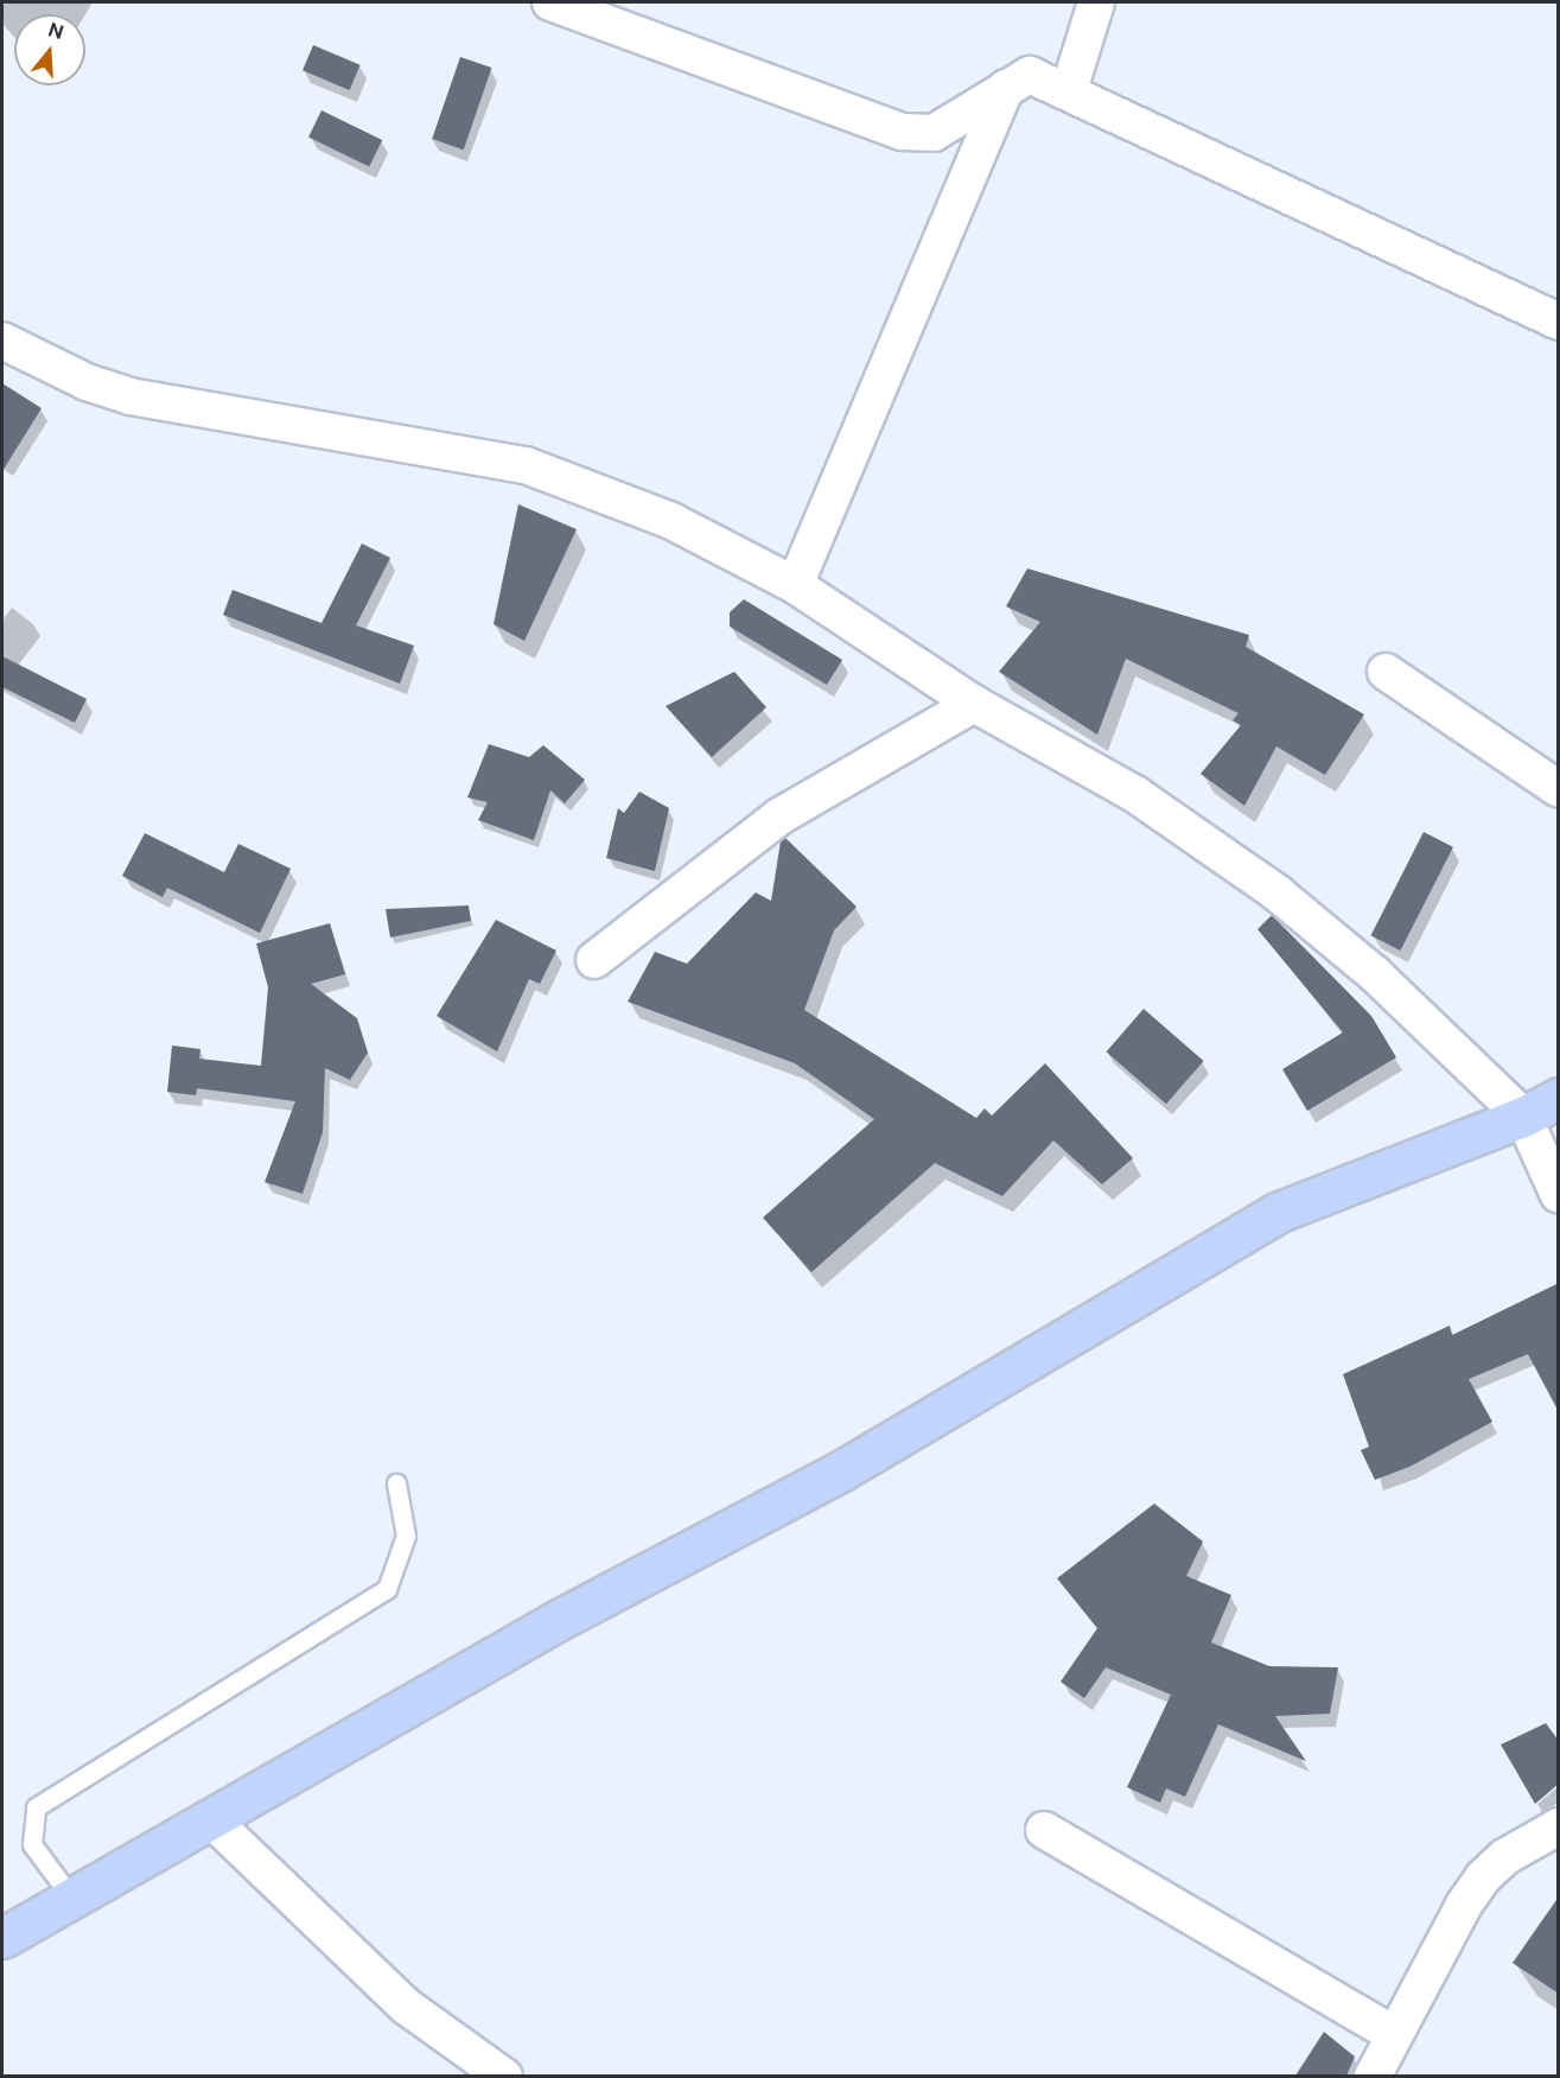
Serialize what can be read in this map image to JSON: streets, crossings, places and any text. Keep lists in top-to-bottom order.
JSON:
{
  "north": "top"
}
